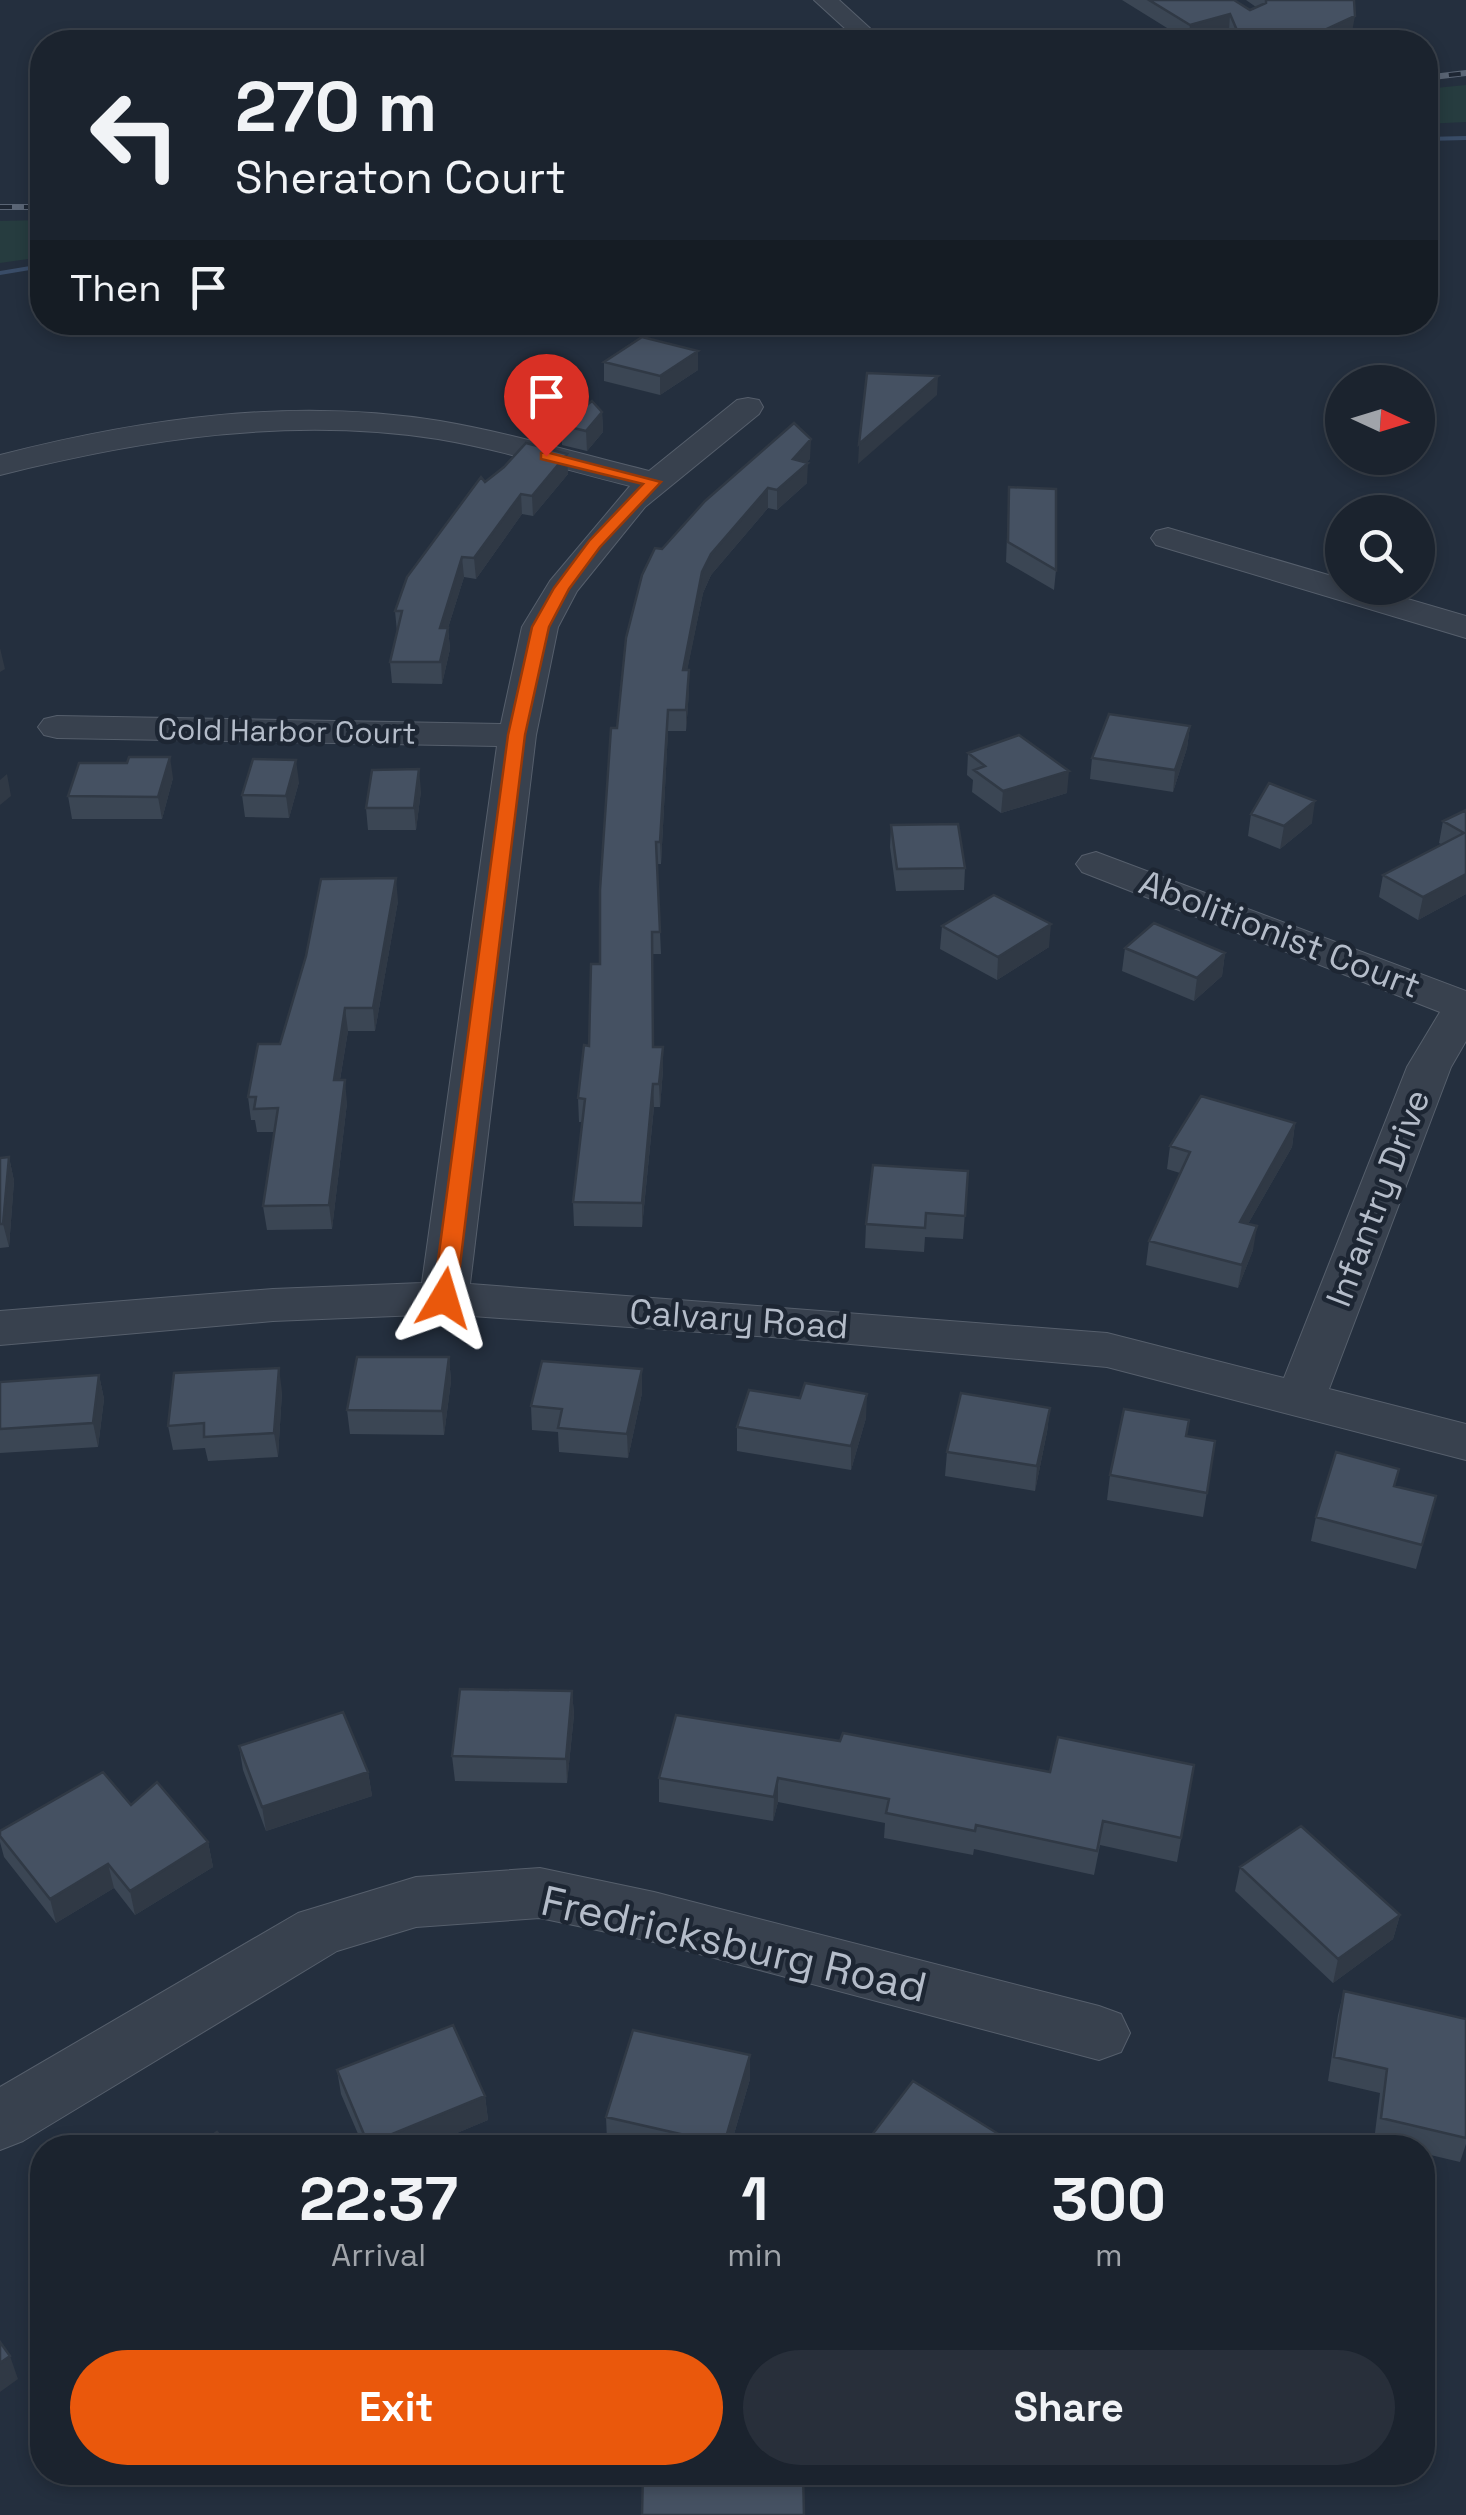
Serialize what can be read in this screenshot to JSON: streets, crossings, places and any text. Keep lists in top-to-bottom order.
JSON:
{
  "streets": {
    "street": [
      "Cold Harbor Court",
      "Abolitionist Court",
      "Infantry Drive",
      "Calvary Road",
      "Fredricksburg Road"
    ]
  },
  "crossings": [
    ["Abolitionist Court", "Infantry Drive"],
    ["Infantry Drive", "Calvary Road"]
  ],
  "north": "right",
  "page": {
    "turn": ["270 m", "Sheraton Court"],
    "then": "Then",
    "eta": [
      "22:37",
      "Arrival",
      "1",
      "min",
      "300",
      "m"
    ],
    "buttons": ["Exit", "Share"]
  }
}
